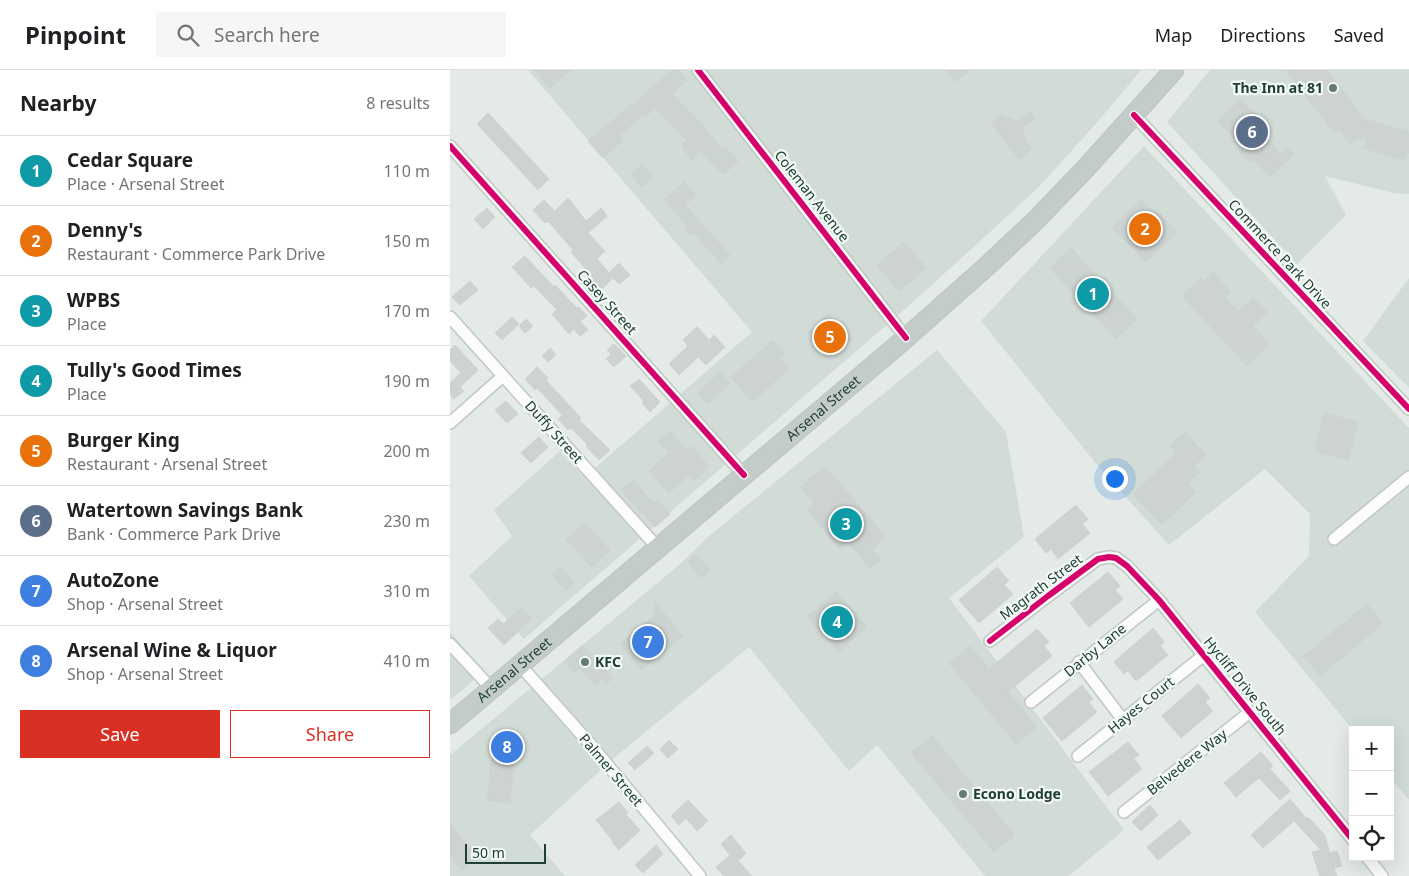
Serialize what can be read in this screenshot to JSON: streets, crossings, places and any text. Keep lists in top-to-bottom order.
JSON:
{
  "streets": {
    "highway": ["Arsenal Street"],
    "street": [
      "Coleman Avenue",
      "Commerce Park Drive",
      "Casey Street",
      "Duffy Street",
      "Magrath Street",
      "Darby Lane",
      "Hycliff Drive South",
      "Hayes Court",
      "Belvedere Way",
      "Palmer Street"
    ]
  },
  "crossings": [
    ["Coleman Avenue", "Arsenal Street"],
    ["Commerce Park Drive", "Arsenal Street"],
    ["Casey Street", "Arsenal Street"],
    ["Arsenal Street", "Duffy Street"],
    ["Arsenal Street", "Palmer Street"],
    ["Magrath Street", "Hycliff Drive South"],
    ["Darby Lane", "Hycliff Drive South"],
    ["Hycliff Drive South", "Hayes Court"],
    ["Hycliff Drive South", "Belvedere Way"]
  ],
  "places": ["The Inn at 81", "KFC", "Econo Lodge"],
  "scale_bar": "50 m",
  "page": {
    "header": "Pinpoint",
    "search": "Search here",
    "nav": ["Map", "Directions", "Saved"],
    "heading": ["Nearby", "8 results"],
    "pins": [
      "6",
      "2",
      "1",
      "5",
      "3",
      "4",
      "7",
      "8"
    ],
    "list": [
      {
        "mark": "1",
        "name": "Cedar Square",
        "note": "Place · Arsenal Street",
        "value": "110 m"
      },
      {
        "mark": "2",
        "name": "Denny's",
        "note": "Restaurant · Commerce Park Drive",
        "value": "150 m"
      },
      {
        "mark": "3",
        "name": "WPBS",
        "note": "Place",
        "value": "170 m"
      },
      {
        "mark": "4",
        "name": "Tully's Good Times",
        "note": "Place",
        "value": "190 m"
      },
      {
        "mark": "5",
        "name": "Burger King",
        "note": "Restaurant · Arsenal Street",
        "value": "200 m"
      },
      {
        "mark": "6",
        "name": "Watertown Savings Bank",
        "note": "Bank · Commerce Park Drive",
        "value": "230 m"
      },
      {
        "mark": "7",
        "name": "AutoZone",
        "note": "Shop · Arsenal Street",
        "value": "310 m"
      },
      {
        "mark": "8",
        "name": "Arsenal Wine & Liquor",
        "note": "Shop · Arsenal Street",
        "value": "410 m"
      }
    ],
    "buttons": ["Save", "Share"],
    "map_buttons": ["+", "−"],
    "scale": "50 m"
  }
}
